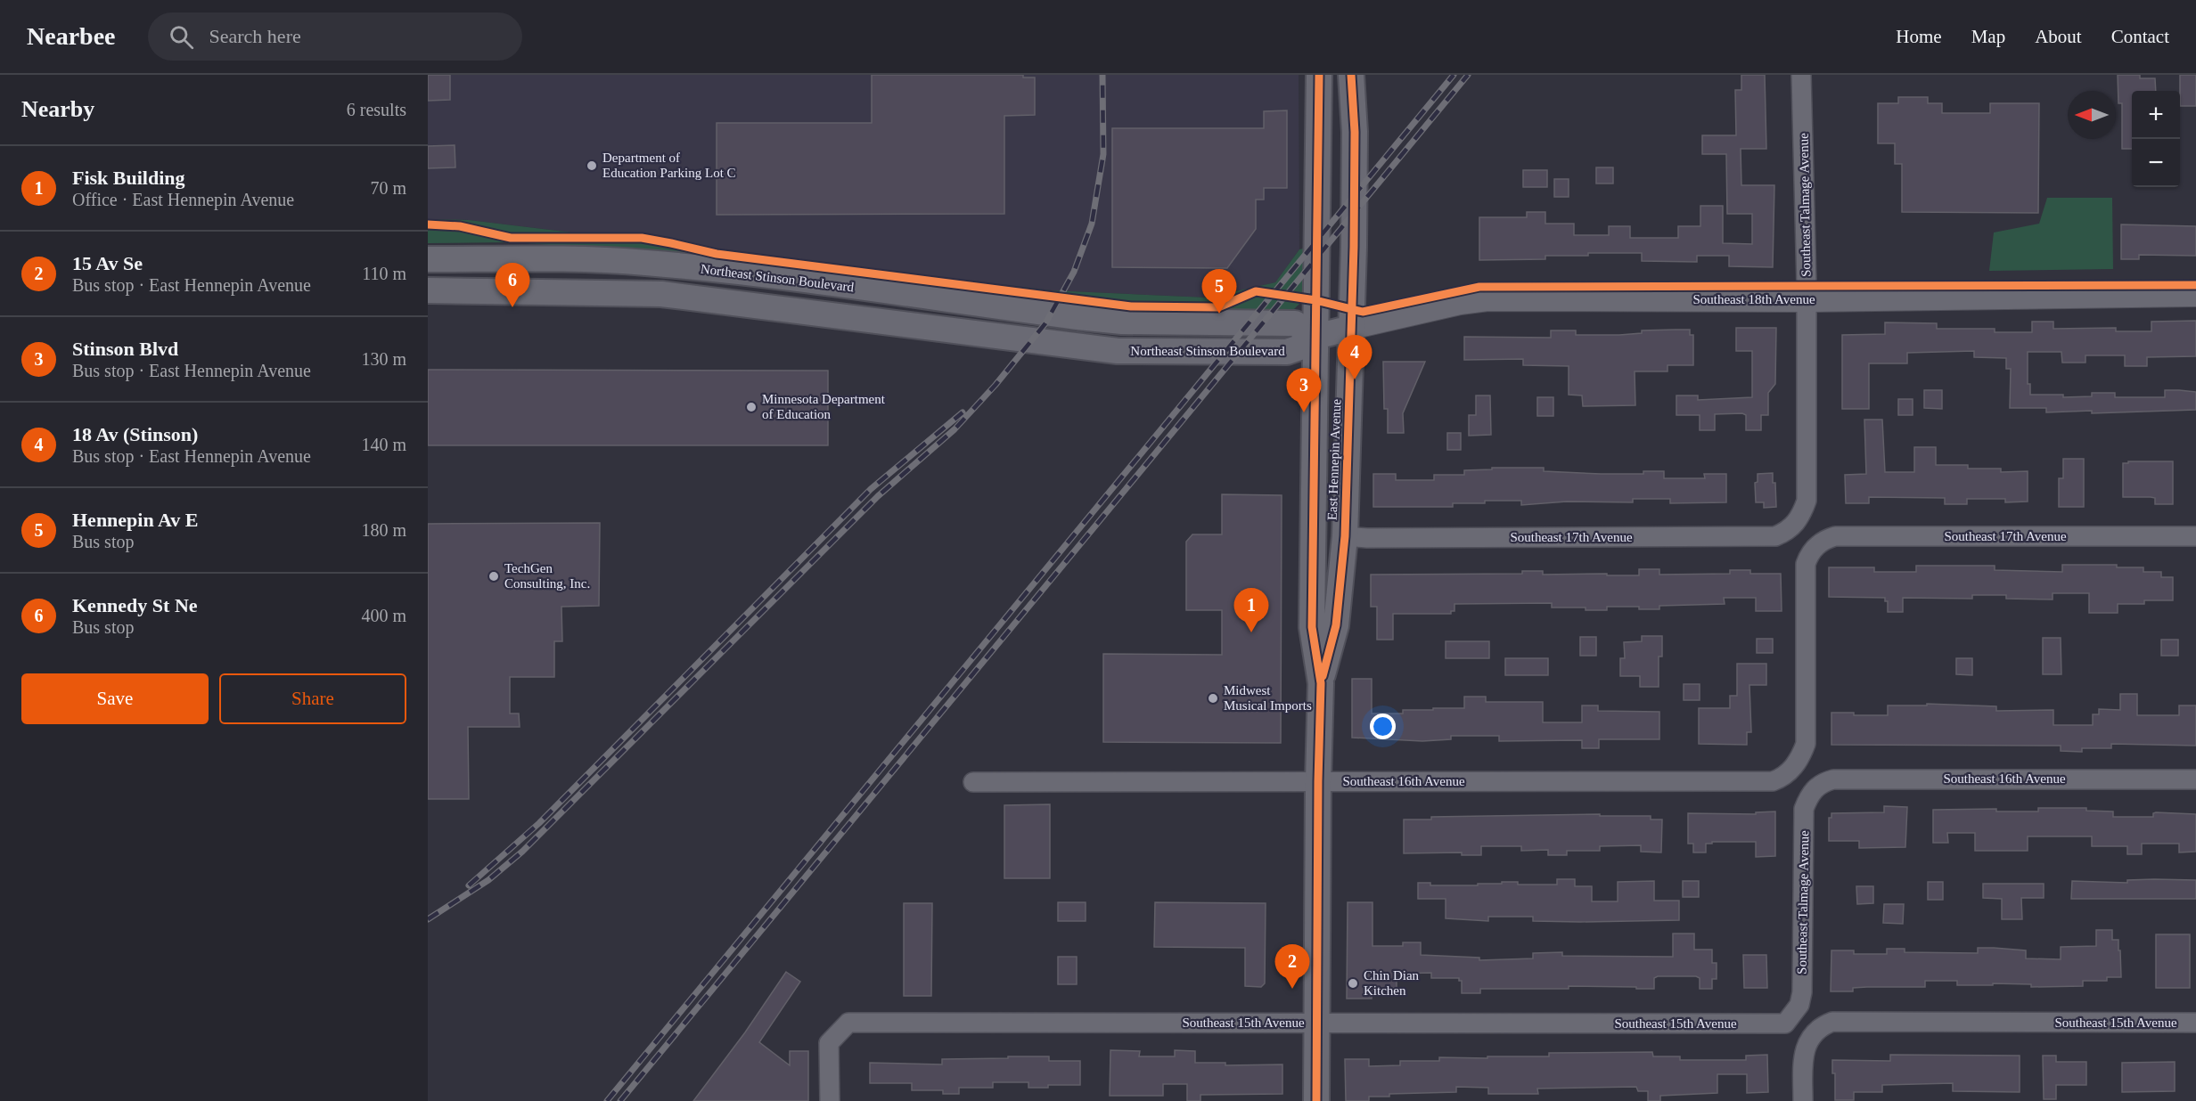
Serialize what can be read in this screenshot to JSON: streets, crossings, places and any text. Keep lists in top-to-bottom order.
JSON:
{
  "streets": {
    "main road": ["Northeast Stinson Boulevard", "Southeast 18th Avenue", "East Hennepin Avenue"],
    "street": [
      "Southeast Talmage Avenue",
      "Southeast 17th Avenue",
      "Southeast 16th Avenue",
      "Southeast 15th Avenue"
    ]
  },
  "crossings": [
    ["Southeast Talmage Avenue", "Southeast 18th Avenue"],
    ["Southeast Talmage Avenue", "Southeast 17th Avenue"],
    ["Southeast Talmage Avenue", "Southeast 16th Avenue"],
    ["Southeast Talmage Avenue", "Southeast 15th Avenue"],
    ["Northeast Stinson Boulevard", "Southeast 18th Avenue"],
    ["Northeast Stinson Boulevard", "East Hennepin Avenue"],
    ["Southeast 18th Avenue", "East Hennepin Avenue"],
    ["East Hennepin Avenue", "Southeast 17th Avenue"],
    ["East Hennepin Avenue", "Southeast 16th Avenue"],
    ["East Hennepin Avenue", "Southeast 15th Avenue"],
    ["Southeast 17th Avenue", "Southeast 16th Avenue"]
  ],
  "places": [
    "Department of Education Parking Lot C",
    "Minnesota Department of Education",
    "TechGen Consulting, Inc.",
    "Midwest Musical Imports",
    "Chin Dian Kitchen"
  ],
  "north": "left",
  "page": {
    "header": "Nearbee",
    "search": "Search here",
    "nav": [
      "Home",
      "Map",
      "About",
      "Contact"
    ],
    "heading": ["Nearby", "6 results"],
    "map_buttons": ["+", "−"],
    "list": [
      {
        "mark": "1",
        "name": "Fisk Building",
        "note": "Office · East Hennepin Avenue",
        "value": "70 m"
      },
      {
        "mark": "2",
        "name": "15 Av Se",
        "note": "Bus stop · East Hennepin Avenue",
        "value": "110 m"
      },
      {
        "mark": "3",
        "name": "Stinson Blvd",
        "note": "Bus stop · East Hennepin Avenue",
        "value": "130 m"
      },
      {
        "mark": "4",
        "name": "18 Av (Stinson)",
        "note": "Bus stop · East Hennepin Avenue",
        "value": "140 m"
      },
      {
        "mark": "5",
        "name": "Hennepin Av E",
        "note": "Bus stop",
        "value": "180 m"
      },
      {
        "mark": "6",
        "name": "Kennedy St Ne",
        "note": "Bus stop",
        "value": "400 m"
      }
    ],
    "pins": [
      "6",
      "5",
      "4",
      "3",
      "1",
      "2"
    ],
    "buttons": ["Save", "Share"]
  }
}
